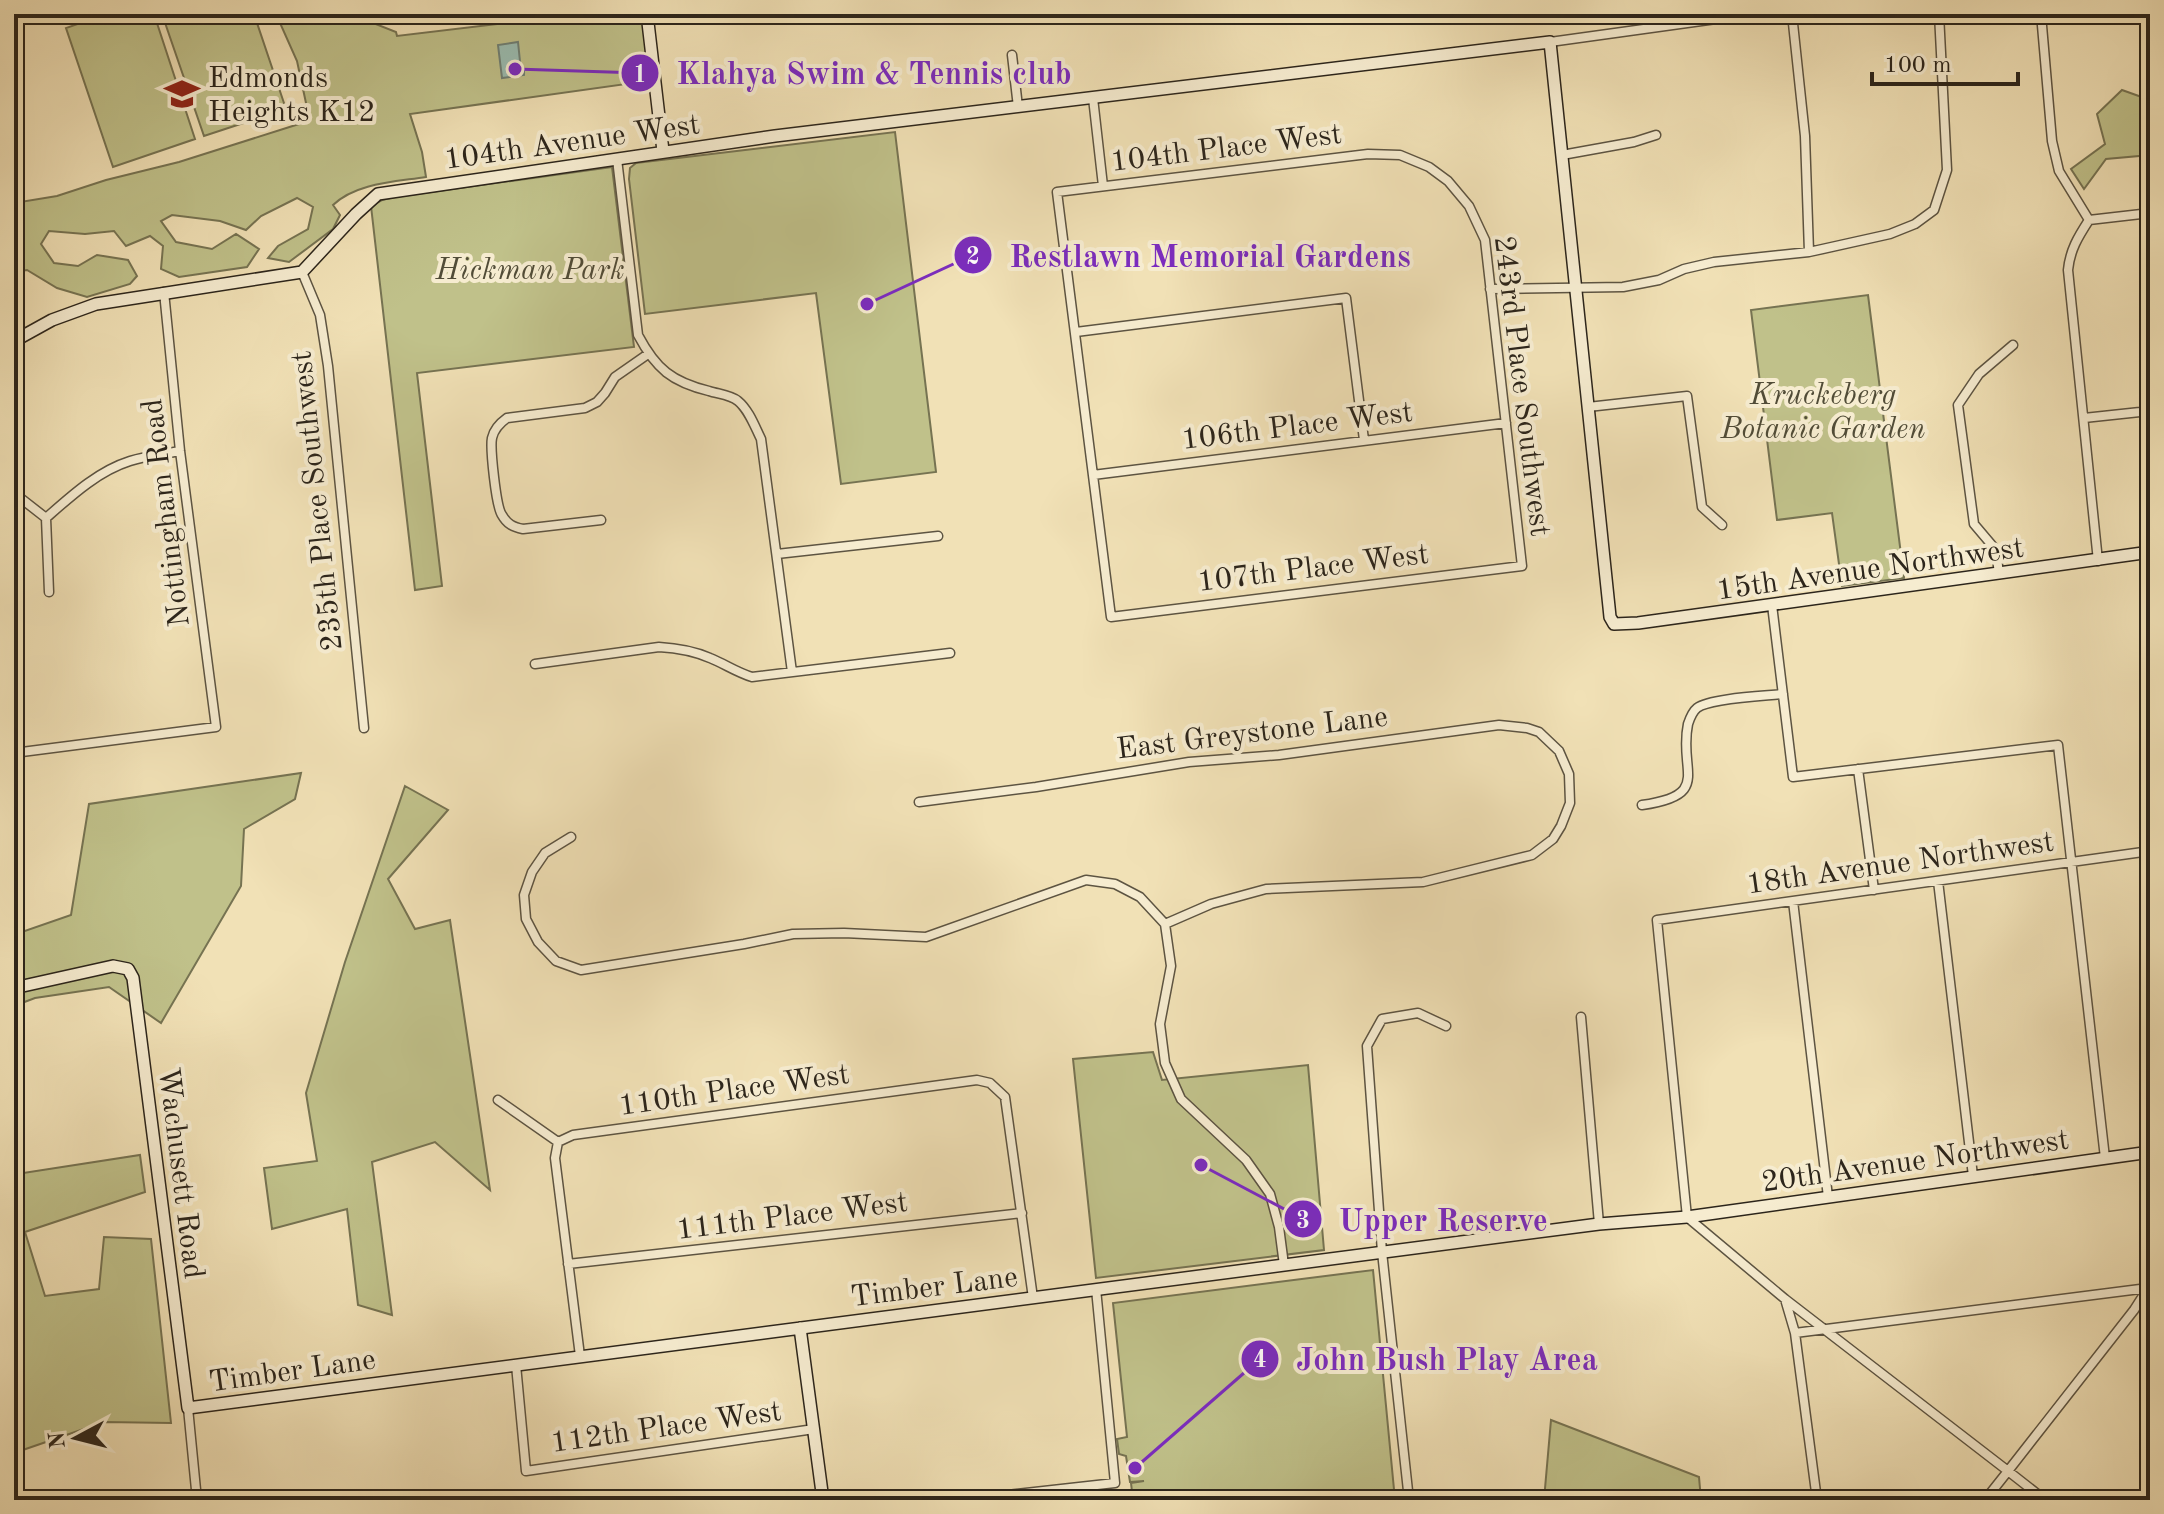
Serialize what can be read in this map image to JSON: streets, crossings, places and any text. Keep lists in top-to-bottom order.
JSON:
{
  "streets": {
    "street": [
      "104th Avenue West",
      "104th Place West",
      "243rd Place Southwest",
      "106th Place West",
      "235th Place Southwest",
      "Nottingham Road",
      "107th Place West",
      "15th Avenue Northwest",
      "East Greystone Lane",
      "18th Avenue Northwest",
      "110th Place West",
      "20th Avenue Northwest",
      "Wachusett Road",
      "111th Place West",
      "Timber Lane",
      "112th Place West"
    ]
  },
  "crossings": [
    ["104th Avenue West", "235th Place Southwest"],
    ["104th Place West", "243rd Place Southwest"],
    ["243rd Place Southwest", "106th Place West"],
    ["243rd Place Southwest", "107th Place West"],
    ["106th Place West", "107th Place West"],
    ["18th Avenue Northwest", "20th Avenue Northwest"],
    ["18th Avenue Northwest", "Timber Lane"],
    ["110th Place West", "111th Place West"],
    ["20th Avenue Northwest", "Timber Lane"],
    ["Wachusett Road", "Timber Lane"],
    ["Timber Lane", "112th Place West"]
  ],
  "parks": ["Hickman Park", "Kruckeberg Botanic Garden"],
  "places": {
    "other": [
      "Klahya Swim & Tennis club",
      "Restlawn Memorial Gardens",
      "Upper Reserve",
      "John Bush Play Area"
    ],
    "school or university": ["Edmonds Heights K12"]
  },
  "scale_bar": "100 m",
  "north": "left"
}
